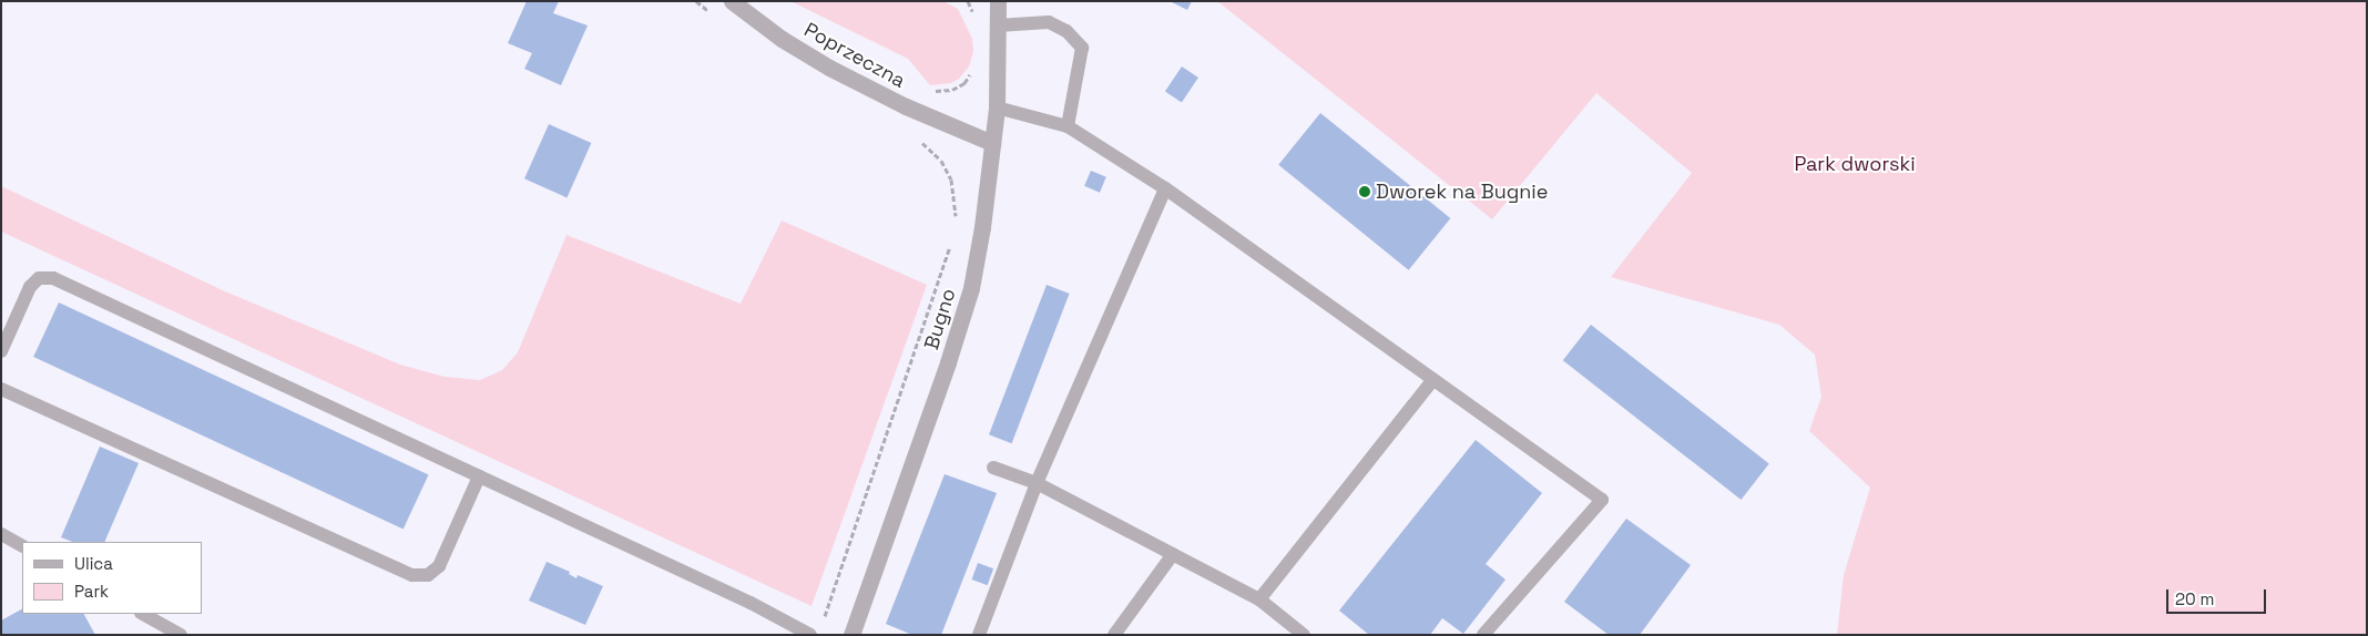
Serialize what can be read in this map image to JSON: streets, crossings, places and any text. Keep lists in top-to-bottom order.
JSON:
{
  "streets": {
    "street": ["Poprzeczna", "Bugno"]
  },
  "crossings": [
    ["Poprzeczna", "Bugno"]
  ],
  "parks": ["Park dworski"],
  "places": ["Dworek na Bugnie"],
  "legend": ["Ulica", "Park"],
  "scale_bar": "20 m"
}
